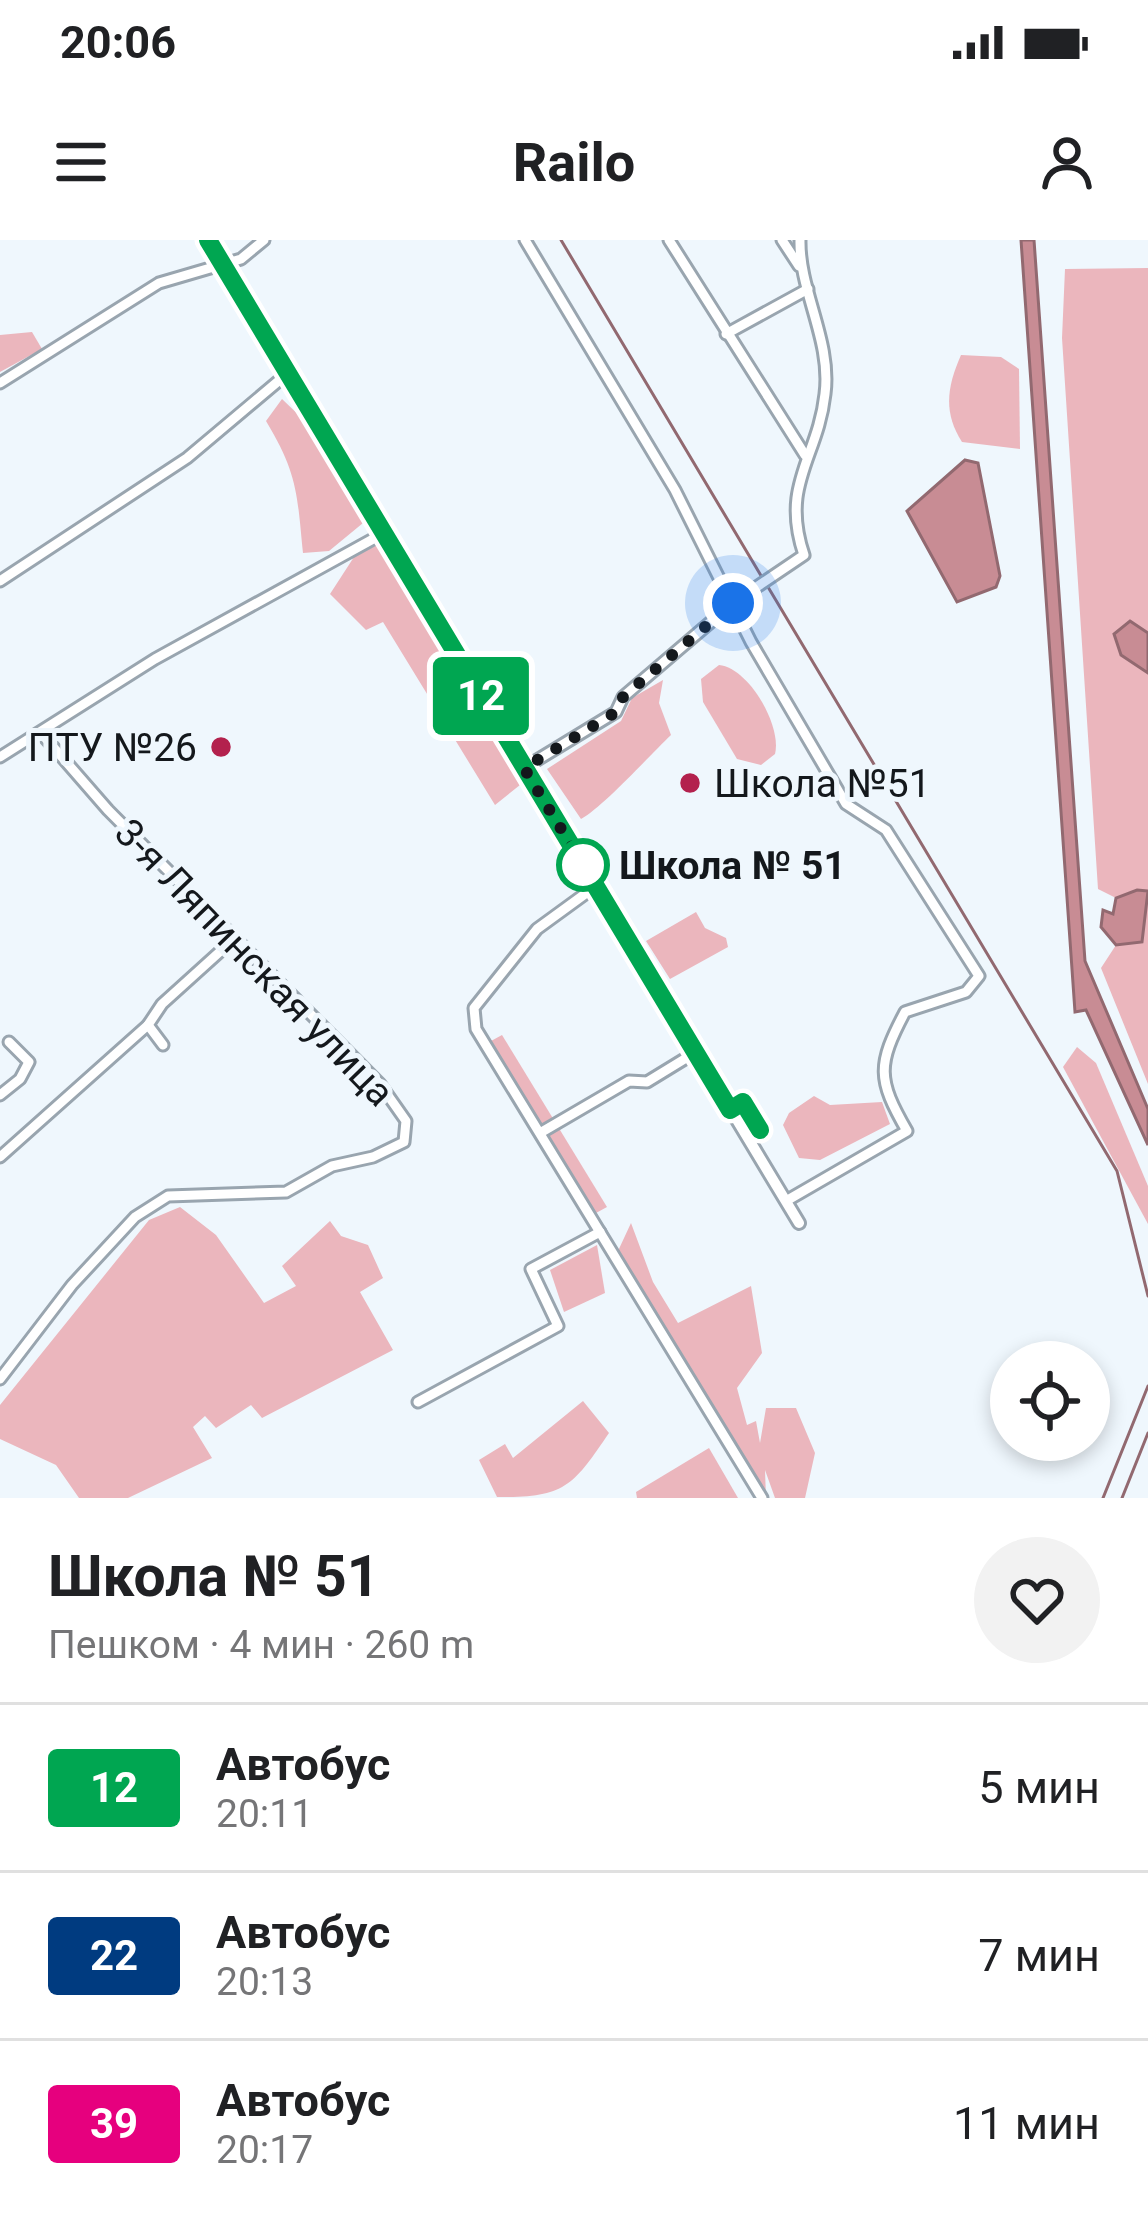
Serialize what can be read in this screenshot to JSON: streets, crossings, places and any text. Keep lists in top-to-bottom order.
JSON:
{
  "streets": {
    "street": ["3-я Ляпинская улица"]
  },
  "places": ["ПТУ №26", "Школа №51", "Школа № 51"],
  "lines": ["bus line 12"],
  "page": {
    "status": "20:06",
    "header": "Railo",
    "on_map": "12",
    "heading": ["Школа № 51", "Пешком · 4 мин · 260 m"],
    "list": [
      {
        "mark": "12",
        "name": "Автобус",
        "note": "20:11",
        "value": "5 мин"
      },
      {
        "mark": "22",
        "name": "Автобус",
        "note": "20:13",
        "value": "7 мин"
      },
      {
        "mark": "39",
        "name": "Автобус",
        "note": "20:17",
        "value": "11 мин"
      }
    ]
  }
}
